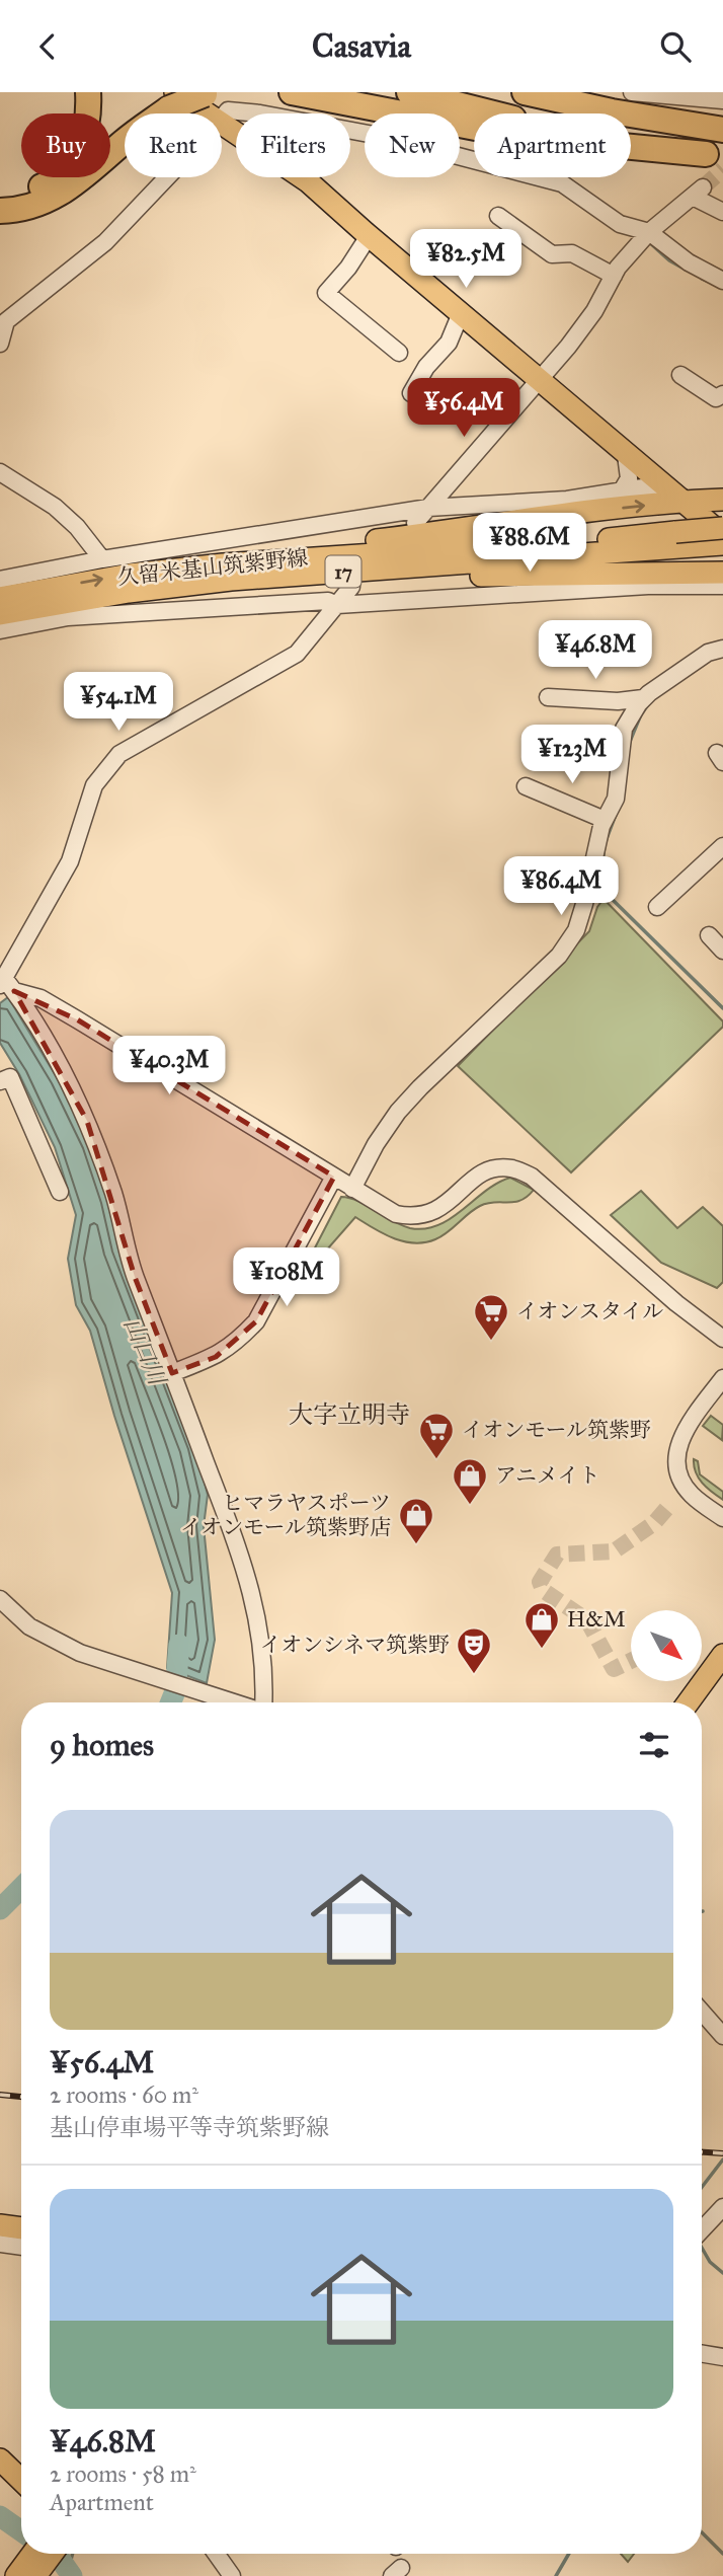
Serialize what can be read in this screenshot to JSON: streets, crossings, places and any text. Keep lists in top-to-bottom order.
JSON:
{
  "streets": {
    "main road": ["久留米基山筑紫野線", "17"]
  },
  "districts": ["大字立明寺"],
  "water": ["山口川"],
  "places": {
    "supermarket": ["イオンスタイル", "イオンモール筑紫野"],
    "shop": ["アニメイト", "ヒマラヤスポーツ イオンモール筑紫野店", "H&M"],
    "theatre": ["イオンシネマ筑紫野"]
  },
  "north": "bottom right",
  "page": {
    "header": "Casavia",
    "chip": [
      "Buy",
      "Rent",
      "Filters",
      "New",
      "Apartment"
    ],
    "price": [
      "¥82.5M",
      "¥56.4M",
      "¥88.6M",
      "¥46.8M",
      "¥54.1M",
      "¥123M",
      "¥86.4M",
      "¥40.3M",
      "¥108M"
    ],
    "heading": "9 homes",
    "list": [
      {
        "name": "¥56.4M",
        "note": "2 rooms · 60 m² · 基山停車場平等寺筑紫野線"
      },
      {
        "name": "¥46.8M",
        "note": "2 rooms · 58 m² · Apartment"
      }
    ]
  }
}
